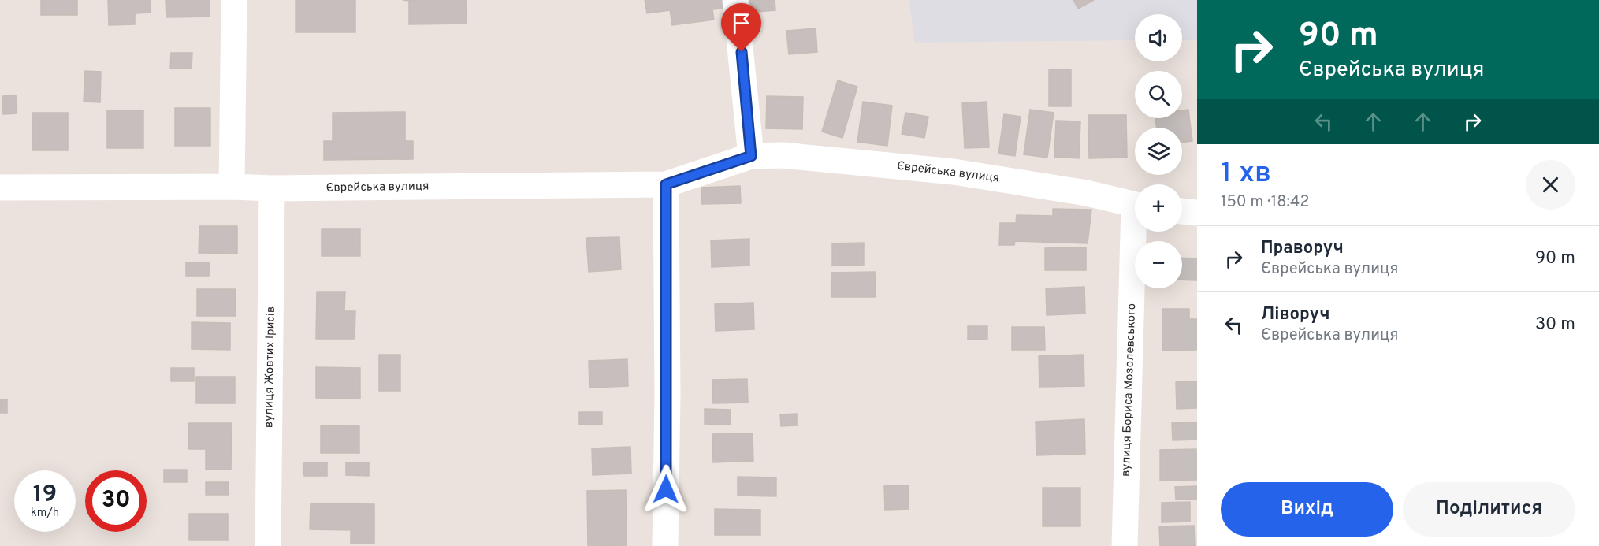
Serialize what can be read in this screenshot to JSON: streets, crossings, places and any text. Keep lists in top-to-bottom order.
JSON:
{
  "streets": {
    "street": ["Єврейська вулиця", "вулиця Жовтих Ірисів", "вулиця Бориса Мозолевського"]
  },
  "crossings": [
    ["Єврейська вулиця", "вулиця Жовтих Ірисів"]
  ],
  "page": {
    "turn": ["90 m", "Єврейська вулиця"],
    "map_buttons": ["+", "−"],
    "heading": ["1 хв", "150 m · 18:42"],
    "list": [
      {
        "name": "Праворуч",
        "note": "Єврейська вулиця",
        "value": "90 m"
      },
      {
        "name": "Ліворуч",
        "note": "Єврейська вулиця",
        "value": "30 m"
      }
    ],
    "speed": "19 km/h",
    "limit": "30",
    "buttons": ["Вихід", "Поділитися"]
  }
}
